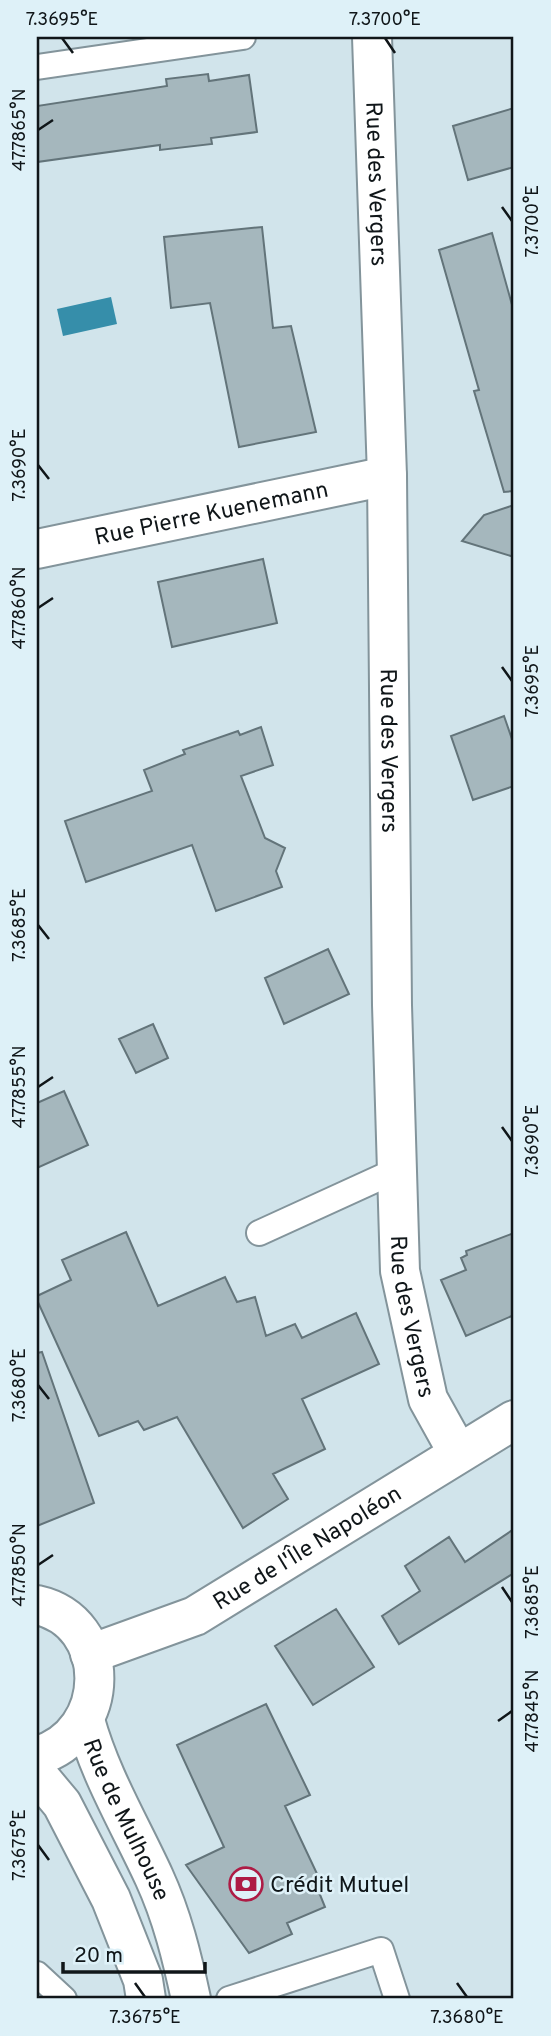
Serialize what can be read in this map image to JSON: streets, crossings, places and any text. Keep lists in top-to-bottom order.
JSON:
{
  "streets": {
    "street": [
      "Rue des Vergers",
      "Rue Pierre Kuenemann",
      "Rue de l'Île Napoléon",
      "Rue de Mulhouse"
    ]
  },
  "crossings": [
    ["Rue des Vergers", "Rue Pierre Kuenemann"],
    ["Rue des Vergers", "Rue de l'Île Napoléon"]
  ],
  "places": {
    "bank": ["Crédit Mutuel"]
  },
  "scale_bar": "20 m",
  "coordinates": [
    "7.3695°E",
    "7.3700°E",
    "47.7865°N",
    "7.3690°E",
    "47.7860°N",
    "7.3685°E",
    "47.7855°N",
    "7.3680°E",
    "47.7850°N",
    "47.7845°N",
    "7.3675°E"
  ]
}
